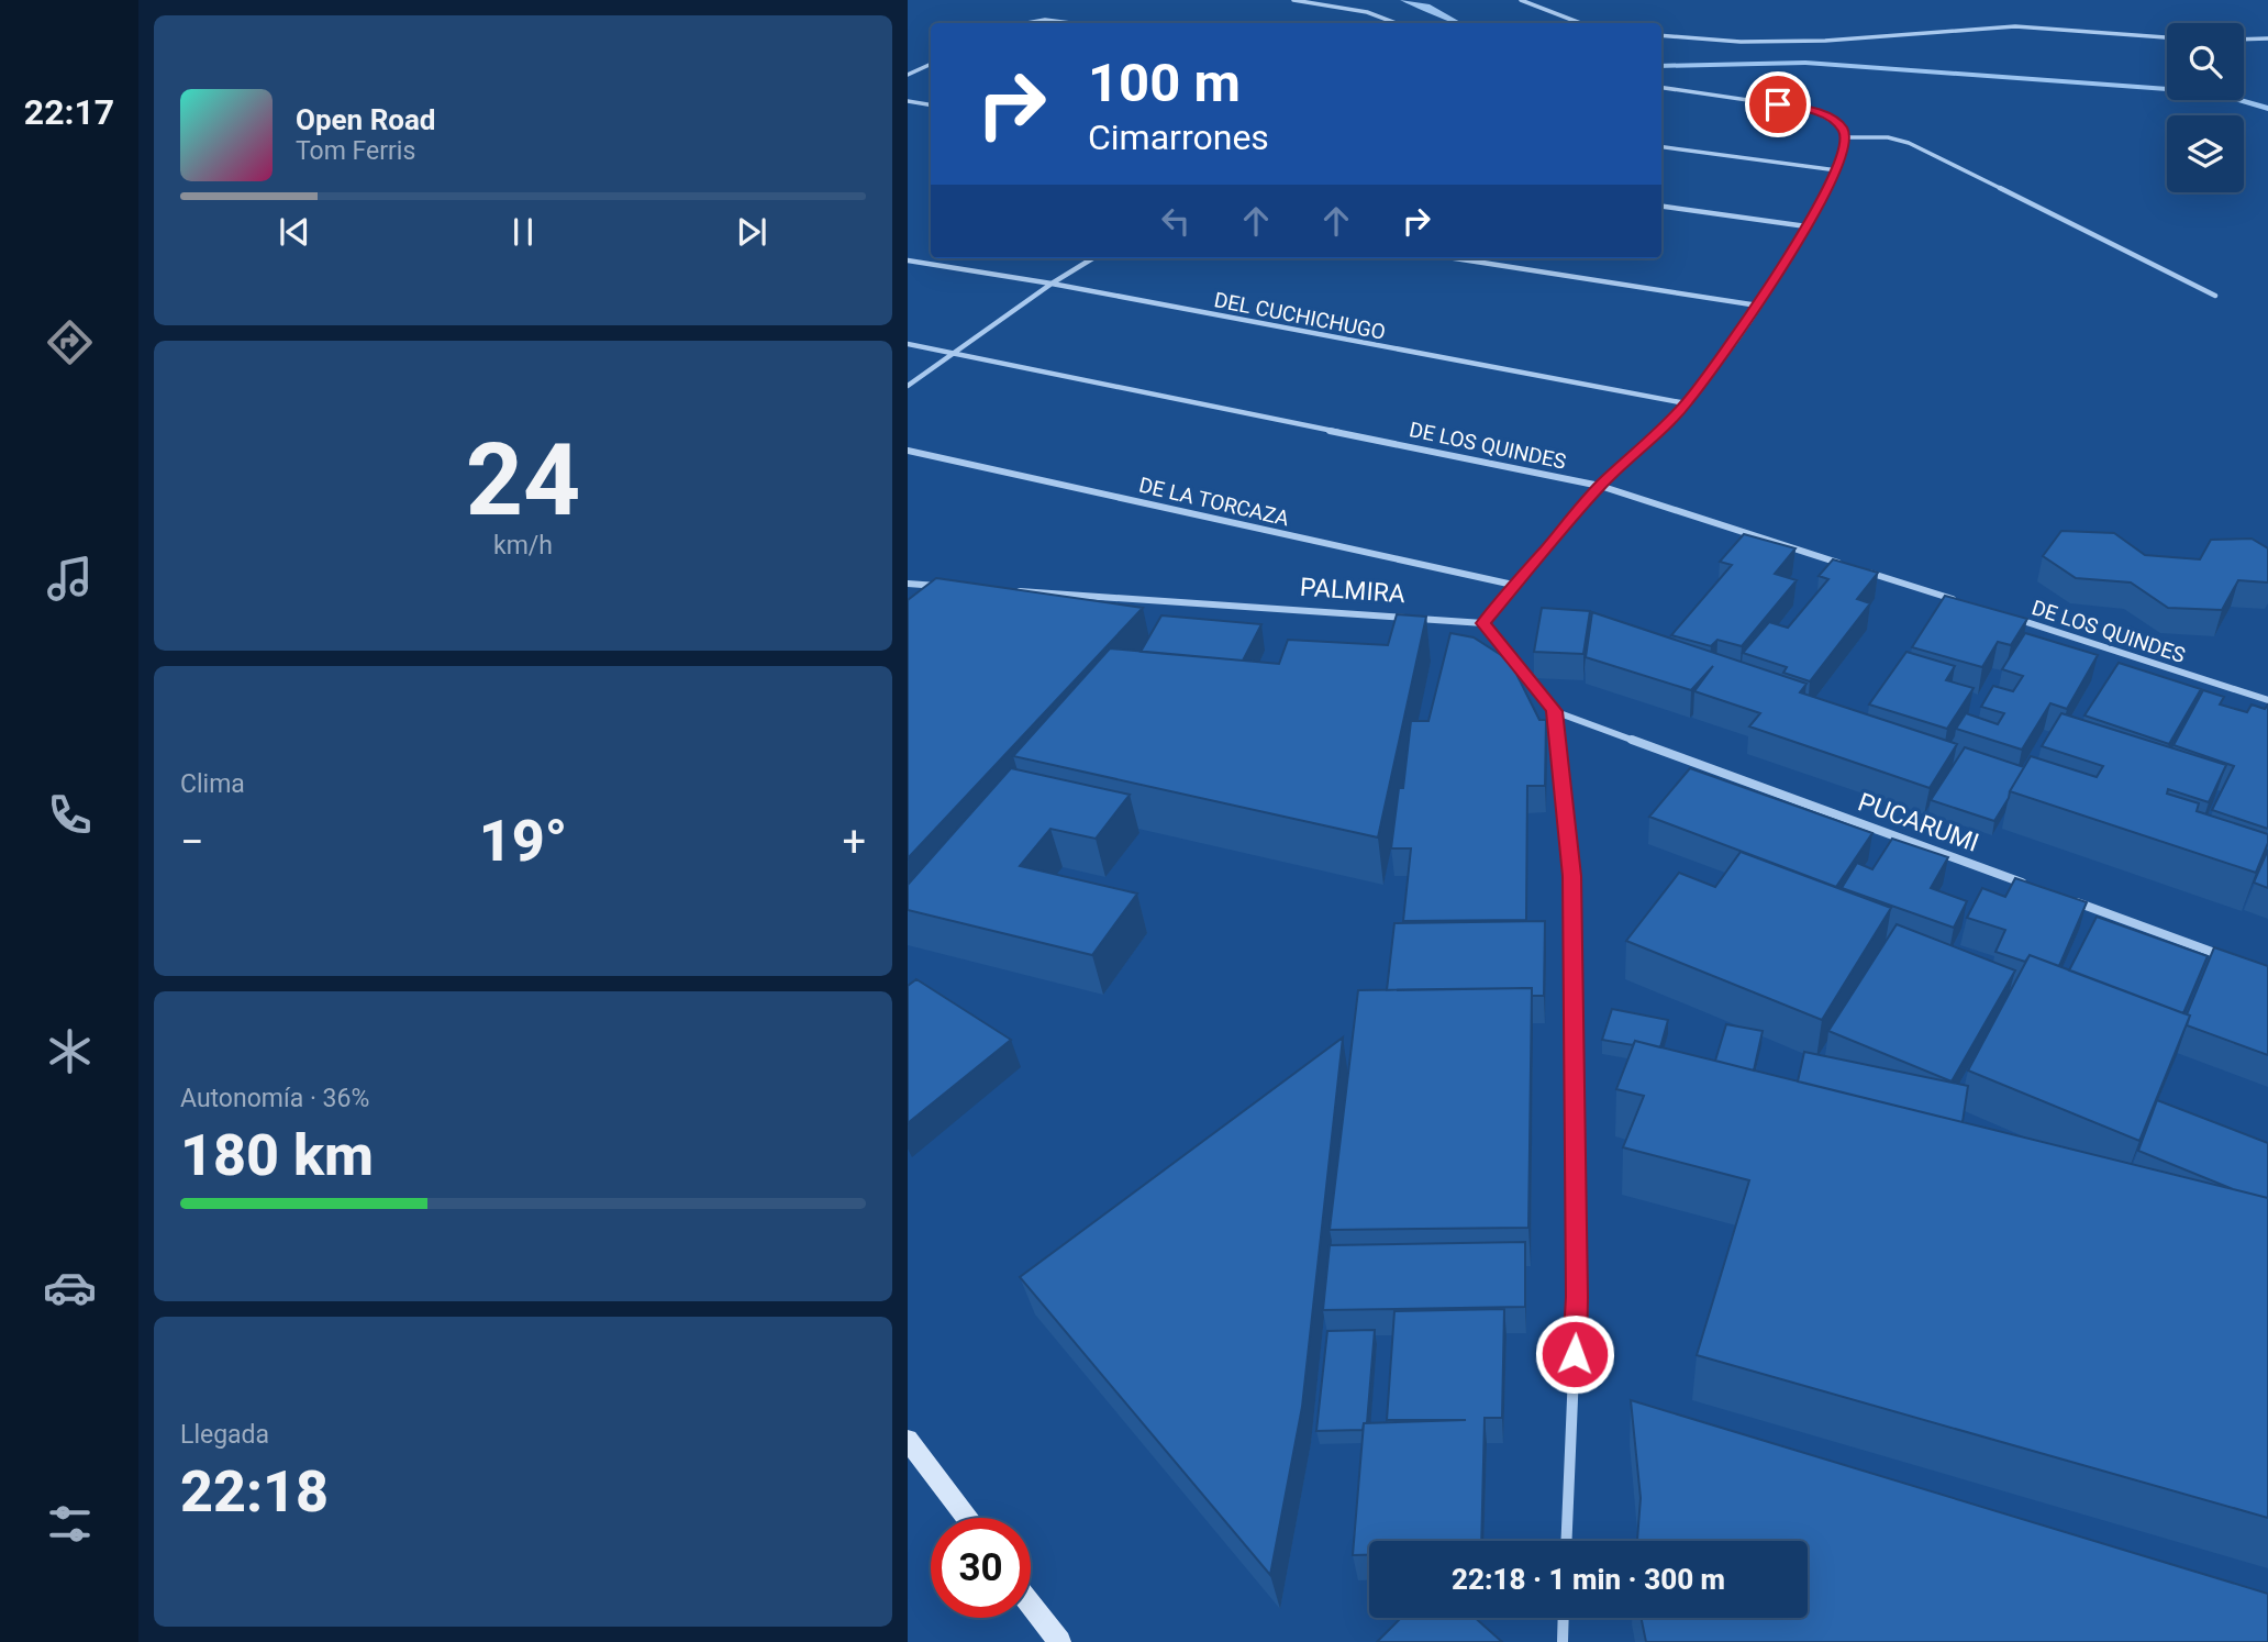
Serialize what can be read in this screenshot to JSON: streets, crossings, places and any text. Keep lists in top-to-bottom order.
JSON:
{
  "streets": {
    "street": [
      "DEL CUCHICHUGO",
      "DE LOS QUINDES",
      "DE LA TORCAZA",
      "PALMIRA",
      "PUCARUMI"
    ]
  },
  "page": {
    "tabs": "22:17",
    "turn": ["100 m", "Cimarrones"],
    "song": ["Open Road", "Tom Ferris"],
    "tile": [
      ["24", "km/h"],
      "Clima",
      ["Autonomía · 36%", "180 km"],
      ["Llegada", "22:18"]
    ],
    "heat": ["−", "19°", "+"],
    "limit": "30",
    "trip": "22:18 · 1 min · 300 m"
  }
}
